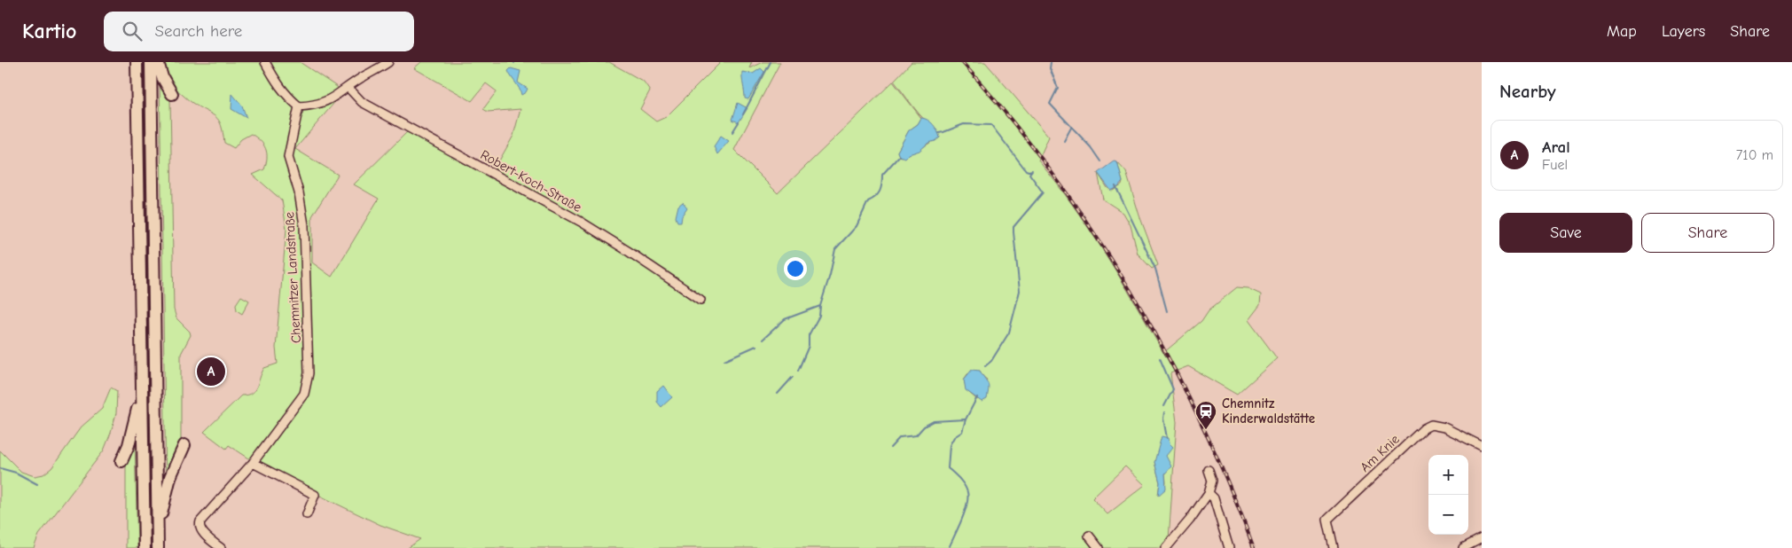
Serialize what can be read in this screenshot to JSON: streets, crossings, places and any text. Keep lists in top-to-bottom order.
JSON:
{
  "streets": {
    "street": ["Robert-Koch-Straße", "Chemnitzer Landstraße", "Am Knie"]
  },
  "places": {
    "station": ["Chemnitz Kinderwaldstätte"]
  },
  "page": {
    "header": "Kartio",
    "search": "Search here",
    "nav": ["Map", "Layers", "Share"],
    "heading": "Nearby",
    "list": [
      {
        "mark": "A",
        "name": "Aral",
        "note": "Fuel",
        "value": "710 m"
      }
    ],
    "buttons": ["Save", "Share"],
    "pins": "A",
    "map_buttons": ["+", "−"]
  }
}
